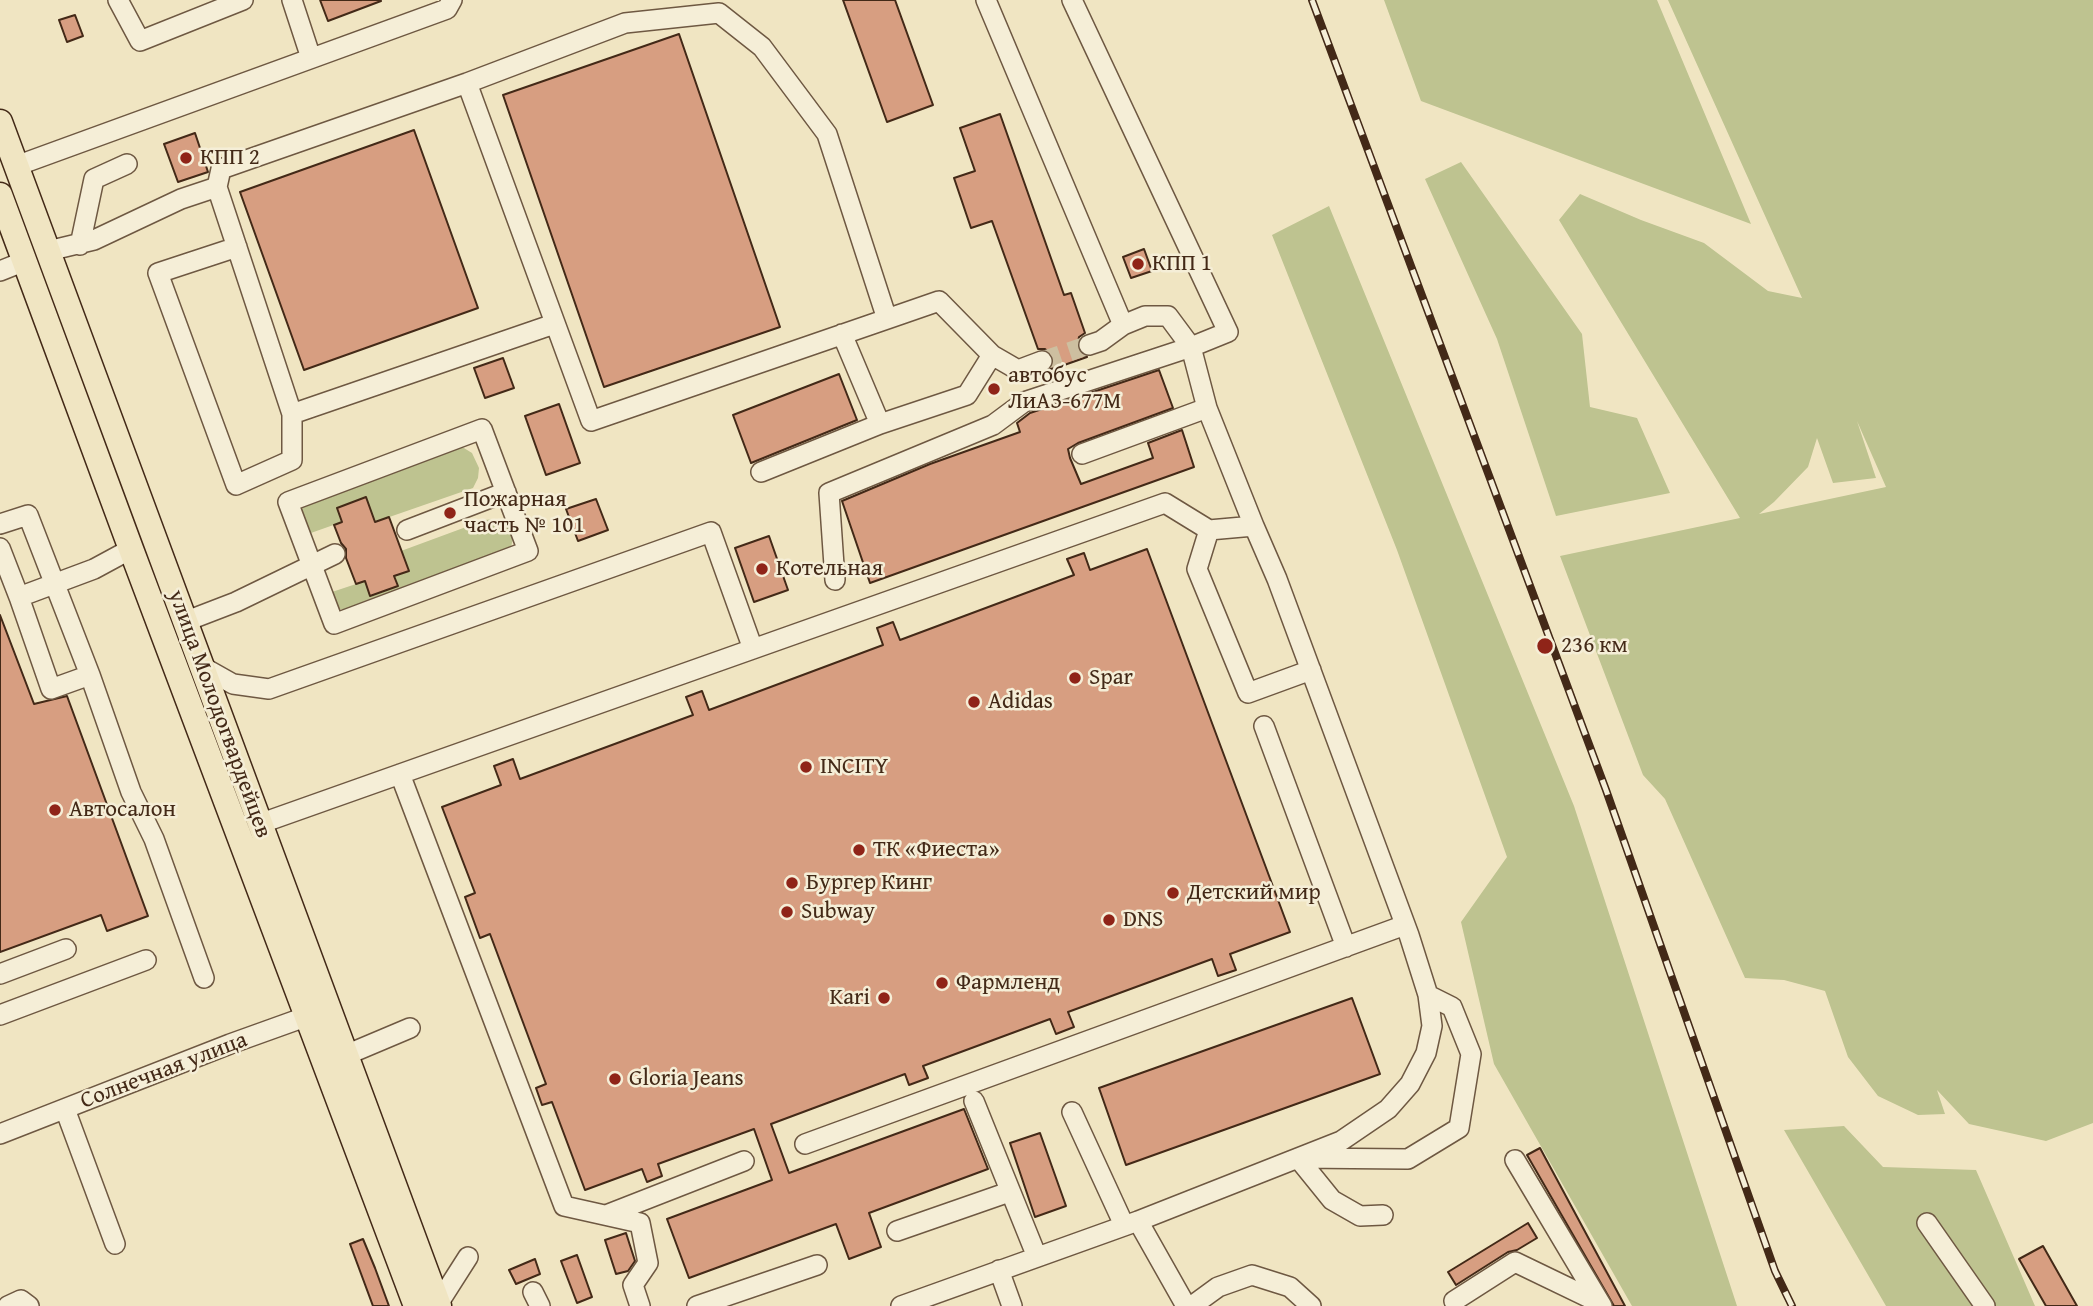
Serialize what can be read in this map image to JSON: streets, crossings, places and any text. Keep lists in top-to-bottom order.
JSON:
{
  "streets": {
    "main road": ["улица Молодогвардейцев"],
    "street": ["Солнечная улица"]
  },
  "crossings": [
    ["улица Молодогвардейцев", "Солнечная улица"]
  ],
  "places": [
    "КПП 2",
    "КПП 1",
    "автобус ЛиАЗ-677М",
    "Пожарная часть № 101",
    "Котельная",
    "236 км",
    "Spar",
    "Adidas",
    "INCITY",
    "Автосалон",
    "ТК «Фиеста»",
    "Бургер Кинг",
    "Детский мир",
    "Subway",
    "DNS",
    "Фармленд",
    "Kari",
    "Gloria Jeans"
  ]
}
